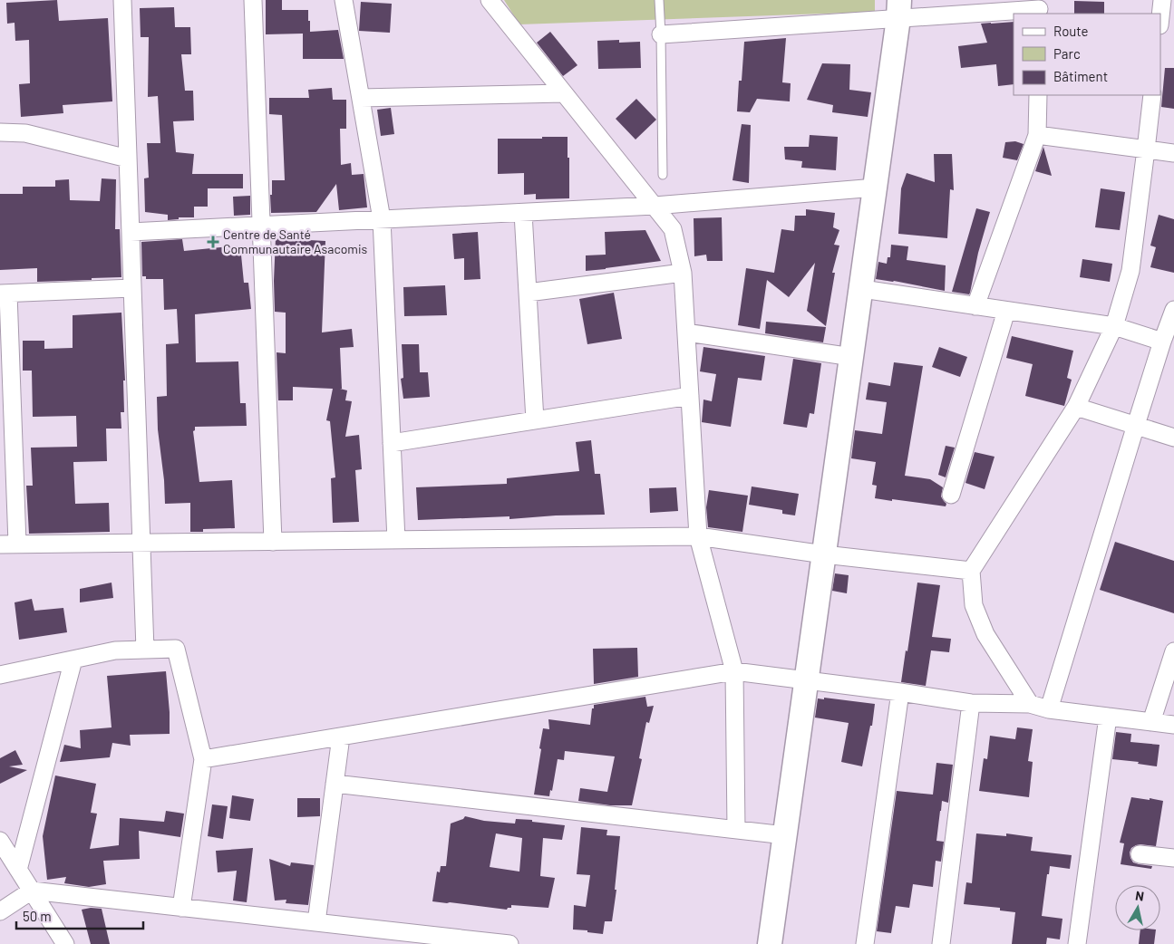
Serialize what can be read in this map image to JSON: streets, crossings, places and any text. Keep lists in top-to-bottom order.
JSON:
{
  "places": {
    "health": ["Centre de Santé Communautaire Asacomis"]
  },
  "legend": ["Route", "Parc", "Bâtiment"],
  "scale_bar": "50 m",
  "north": "top"
}
